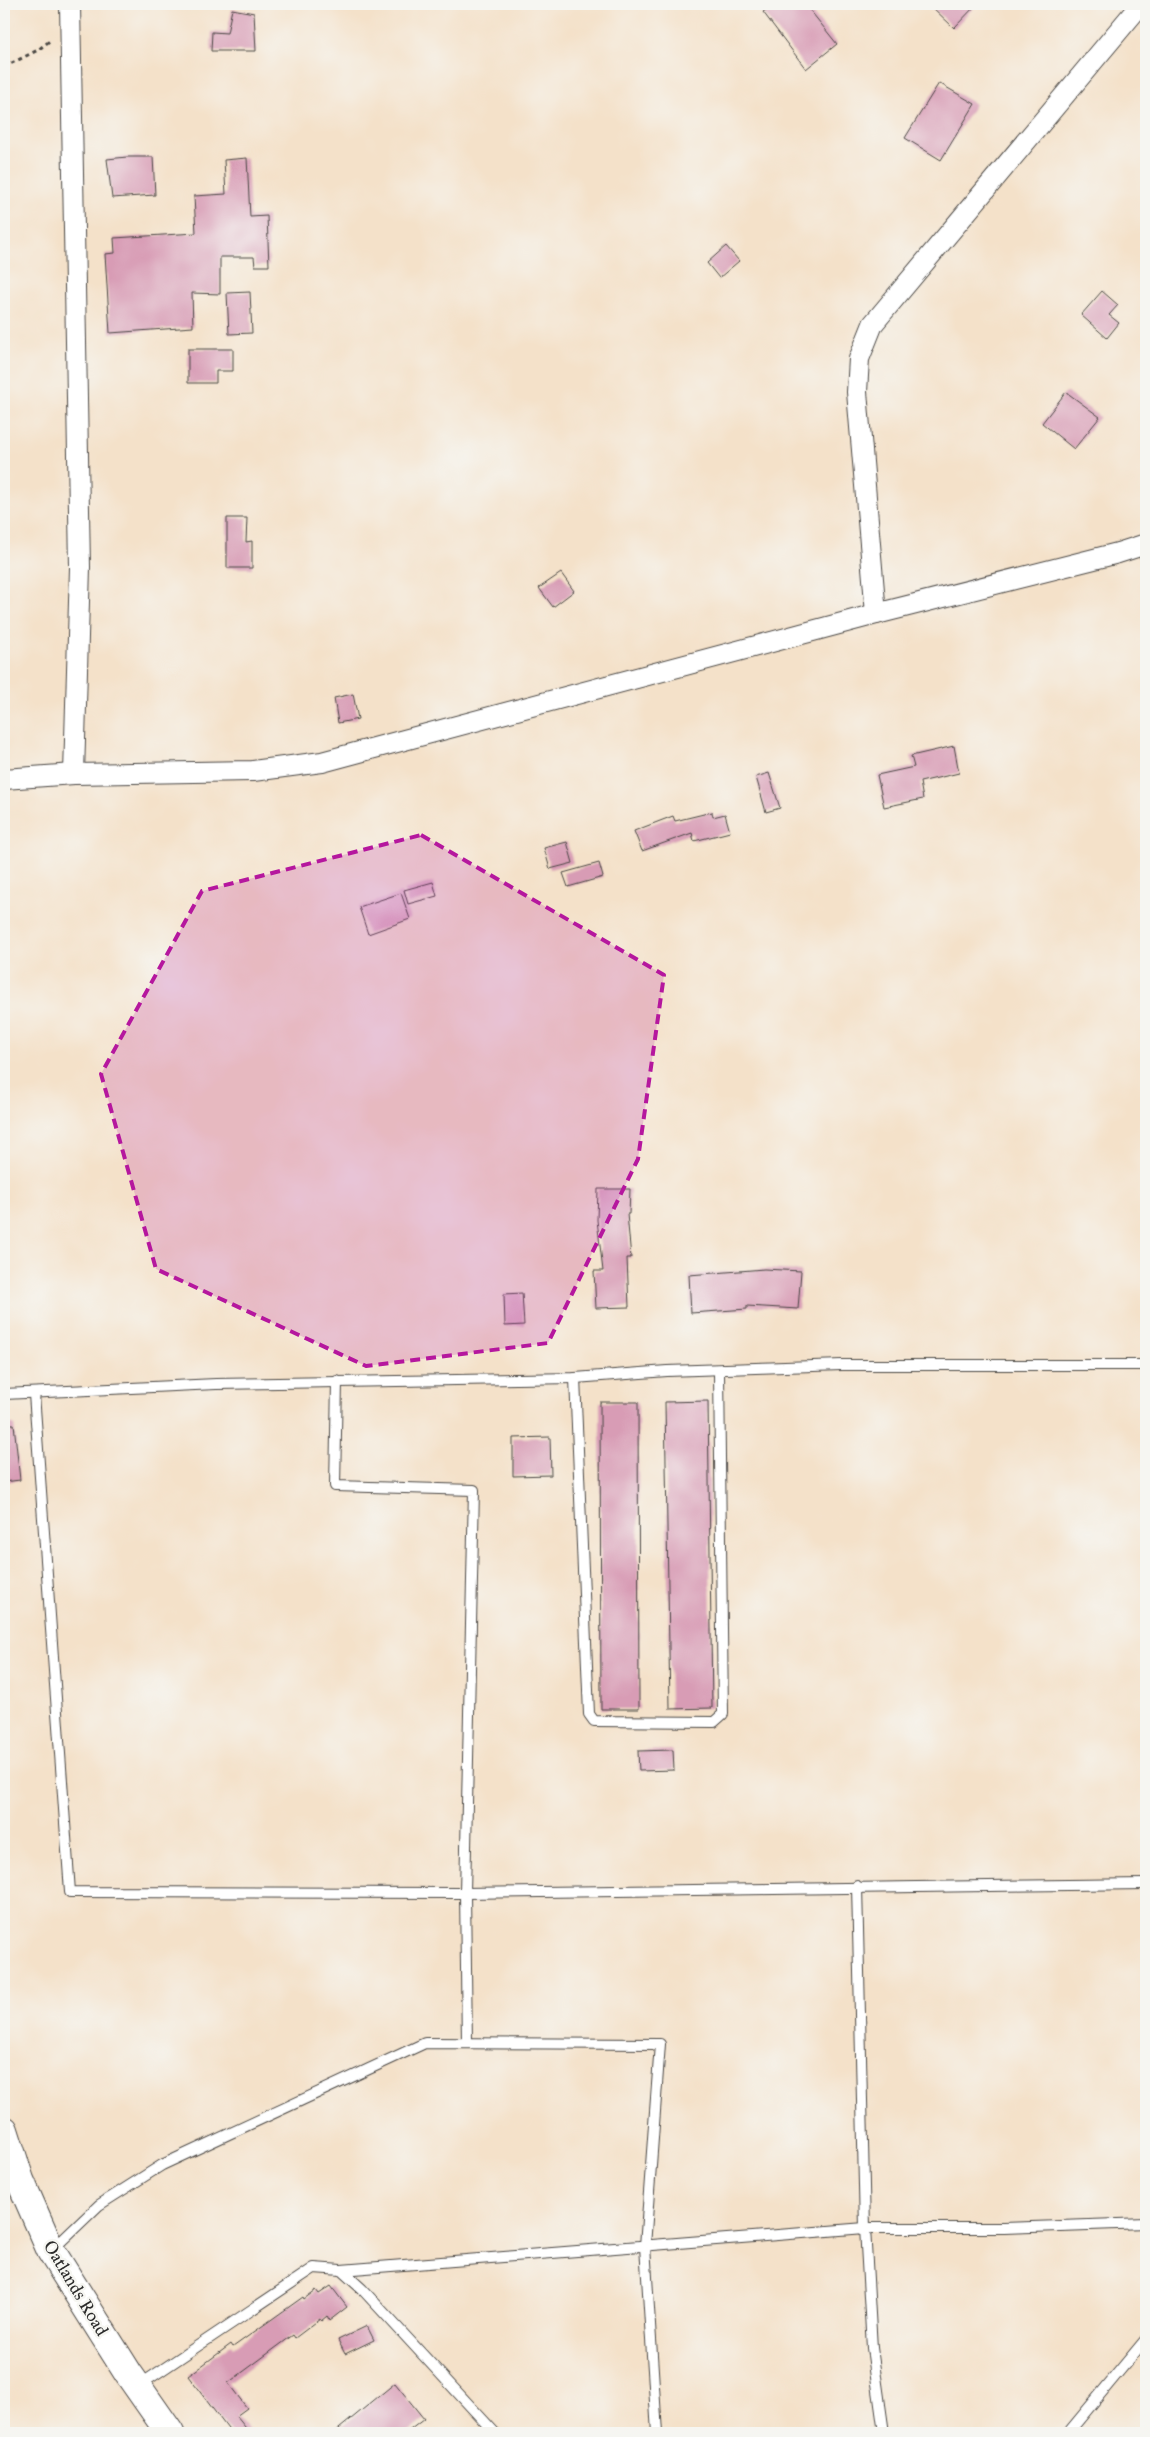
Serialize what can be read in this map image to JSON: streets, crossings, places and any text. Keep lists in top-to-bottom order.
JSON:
{
  "streets": {
    "street": ["Oatlands Road"]
  }
}
